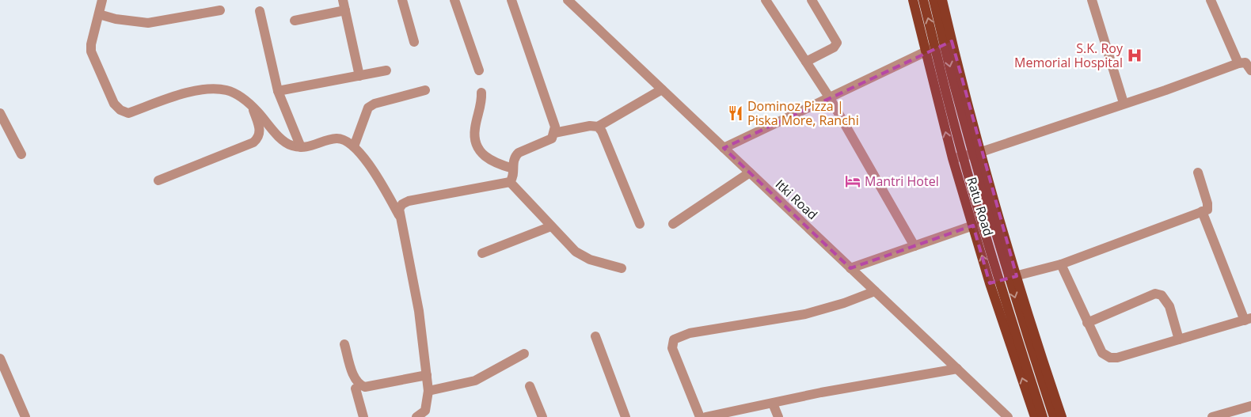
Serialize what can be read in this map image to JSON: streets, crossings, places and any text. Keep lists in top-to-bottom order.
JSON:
{
  "streets": {
    "main road": ["Ratu Road"],
    "street": ["Itki Road"]
  },
  "places": {
    "hospital": ["S.K. Roy Memorial Hospital"],
    "restaurant": ["Dominoz Pizza | Piska More, Ranchi"],
    "hotel": ["Mantri Hotel"]
  }
}
